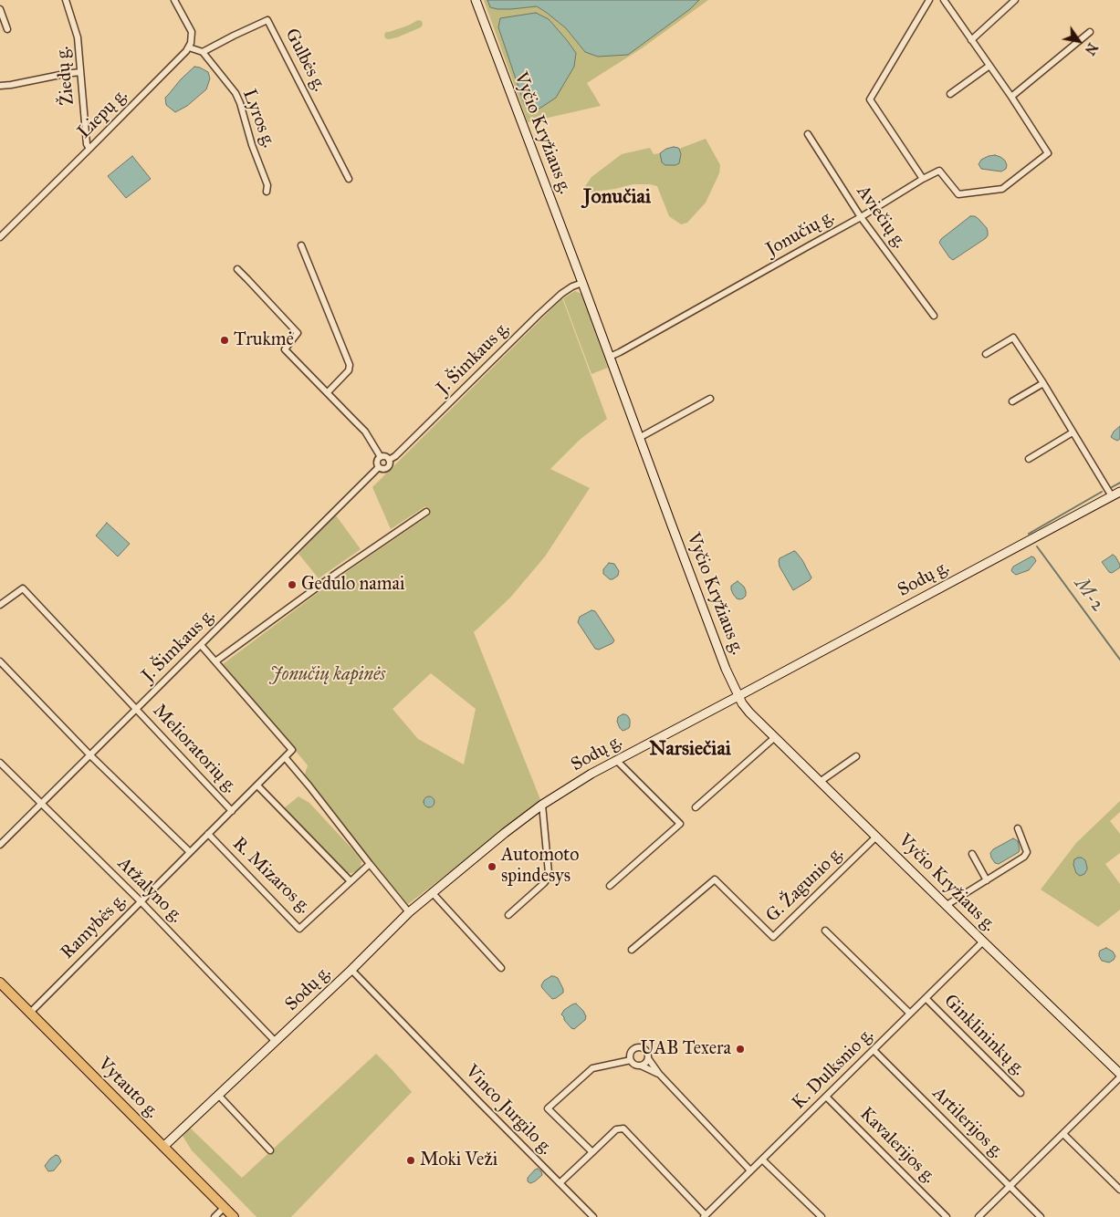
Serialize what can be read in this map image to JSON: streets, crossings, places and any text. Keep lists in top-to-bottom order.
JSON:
{
  "streets": {
    "main road": ["Vytauto g."],
    "street": [
      "Gulbės g.",
      "Žiedų g.",
      "Liepų g.",
      "Lyros g.",
      "Vyčio Kryžiaus g.",
      "Aviečių g.",
      "Jonučių g.",
      "J. Šimkaus g.",
      "Sodų g.",
      "Melioratorių g.",
      "R. Mizaros g.",
      "G. Žagunio g.",
      "Atžalyno g.",
      "Ramybės g.",
      "Ginklininkų g.",
      "K. Dulksnio g.",
      "Vinco Jurgilo g.",
      "Artilerijos g.",
      "Kavalerijos g."
    ]
  },
  "crossings": [
    ["Gulbės g.", "Lyros g."],
    ["Žiedų g.", "Liepų g."],
    ["Vyčio Kryžiaus g.", "Jonučių g."],
    ["Vyčio Kryžiaus g.", "J. Šimkaus g."],
    ["Vyčio Kryžiaus g.", "Sodų g."],
    ["Vyčio Kryžiaus g.", "G. Žagunio g."],
    ["Vyčio Kryžiaus g.", "K. Dulksnio g."],
    ["Aviečių g.", "Jonučių g."],
    ["J. Šimkaus g.", "Melioratorių g."],
    ["J. Šimkaus g.", "Atžalyno g."],
    ["Sodų g.", "Atžalyno g."],
    ["Sodų g.", "Vytauto g."],
    ["Sodų g.", "Vinco Jurgilo g."],
    ["Melioratorių g.", "Ramybės g."],
    ["R. Mizaros g.", "Ramybės g."],
    ["Atžalyno g.", "Ramybės g."],
    ["Ramybės g.", "Vytauto g."],
    ["Ginklininkų g.", "K. Dulksnio g."],
    ["K. Dulksnio g.", "Artilerijos g."],
    ["K. Dulksnio g.", "Kavalerijos g."]
  ],
  "districts": ["Jonučiai", "Narsiečiai"],
  "water": ["M-2"],
  "parks": ["Jonučių kapinės"],
  "places": [
    "Trukmė",
    "Gedulo namai",
    "Automoto spindesys",
    "UAB Texera",
    "Moki Veži"
  ],
  "north": "bottom right"
}
